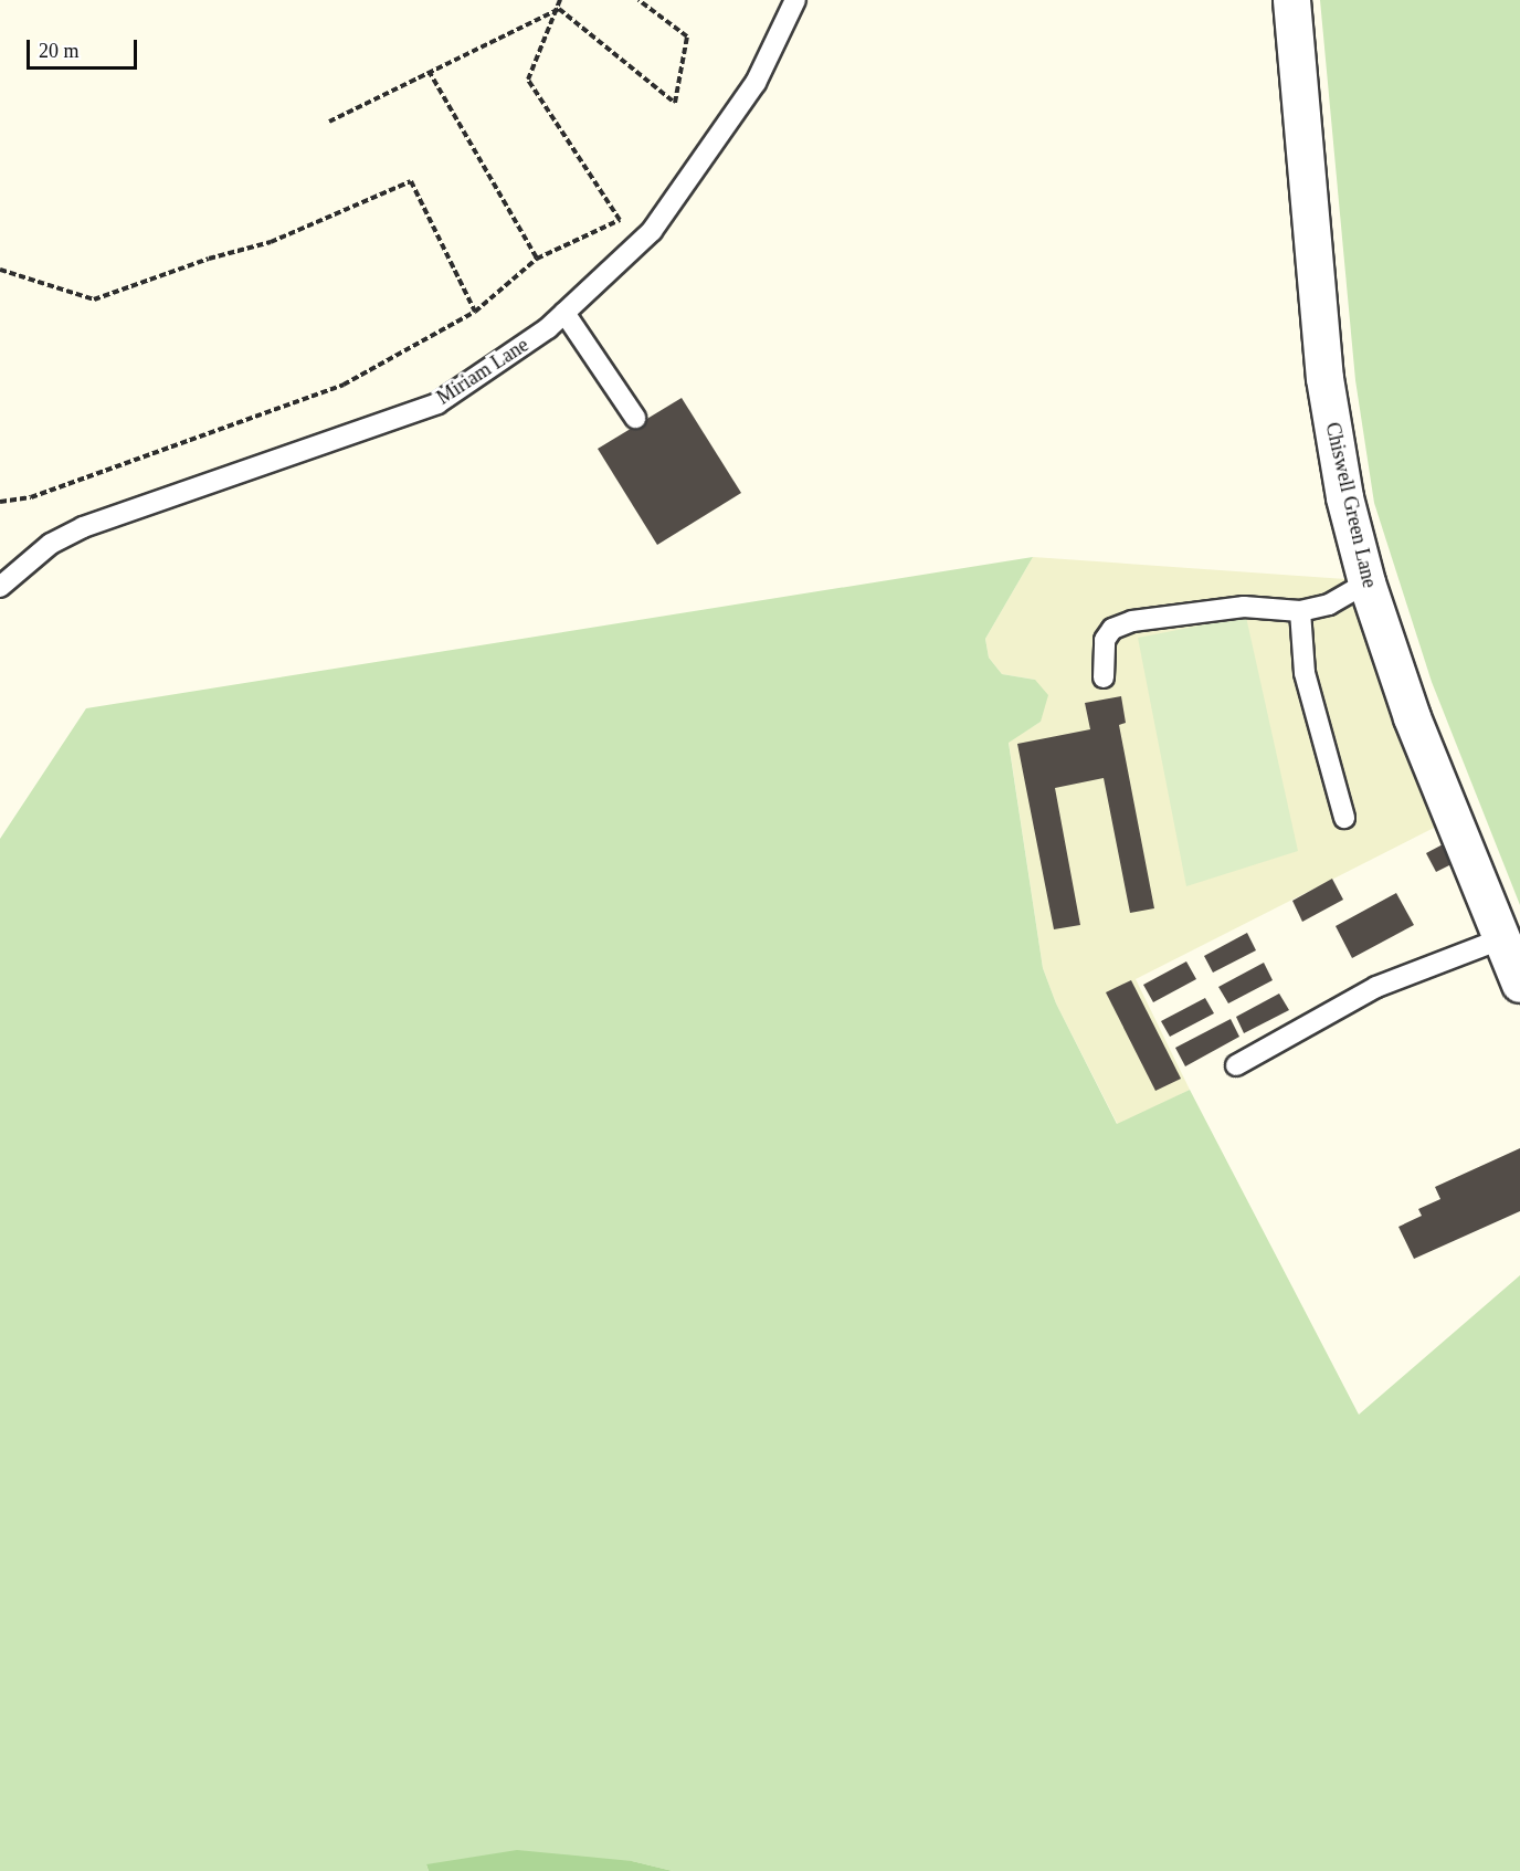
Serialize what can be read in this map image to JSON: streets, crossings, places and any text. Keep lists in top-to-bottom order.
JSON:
{
  "streets": {
    "street": ["Chiswell Green Lane"],
    "lane": ["Miriam Lane"]
  },
  "scale_bar": "20 m"
}
